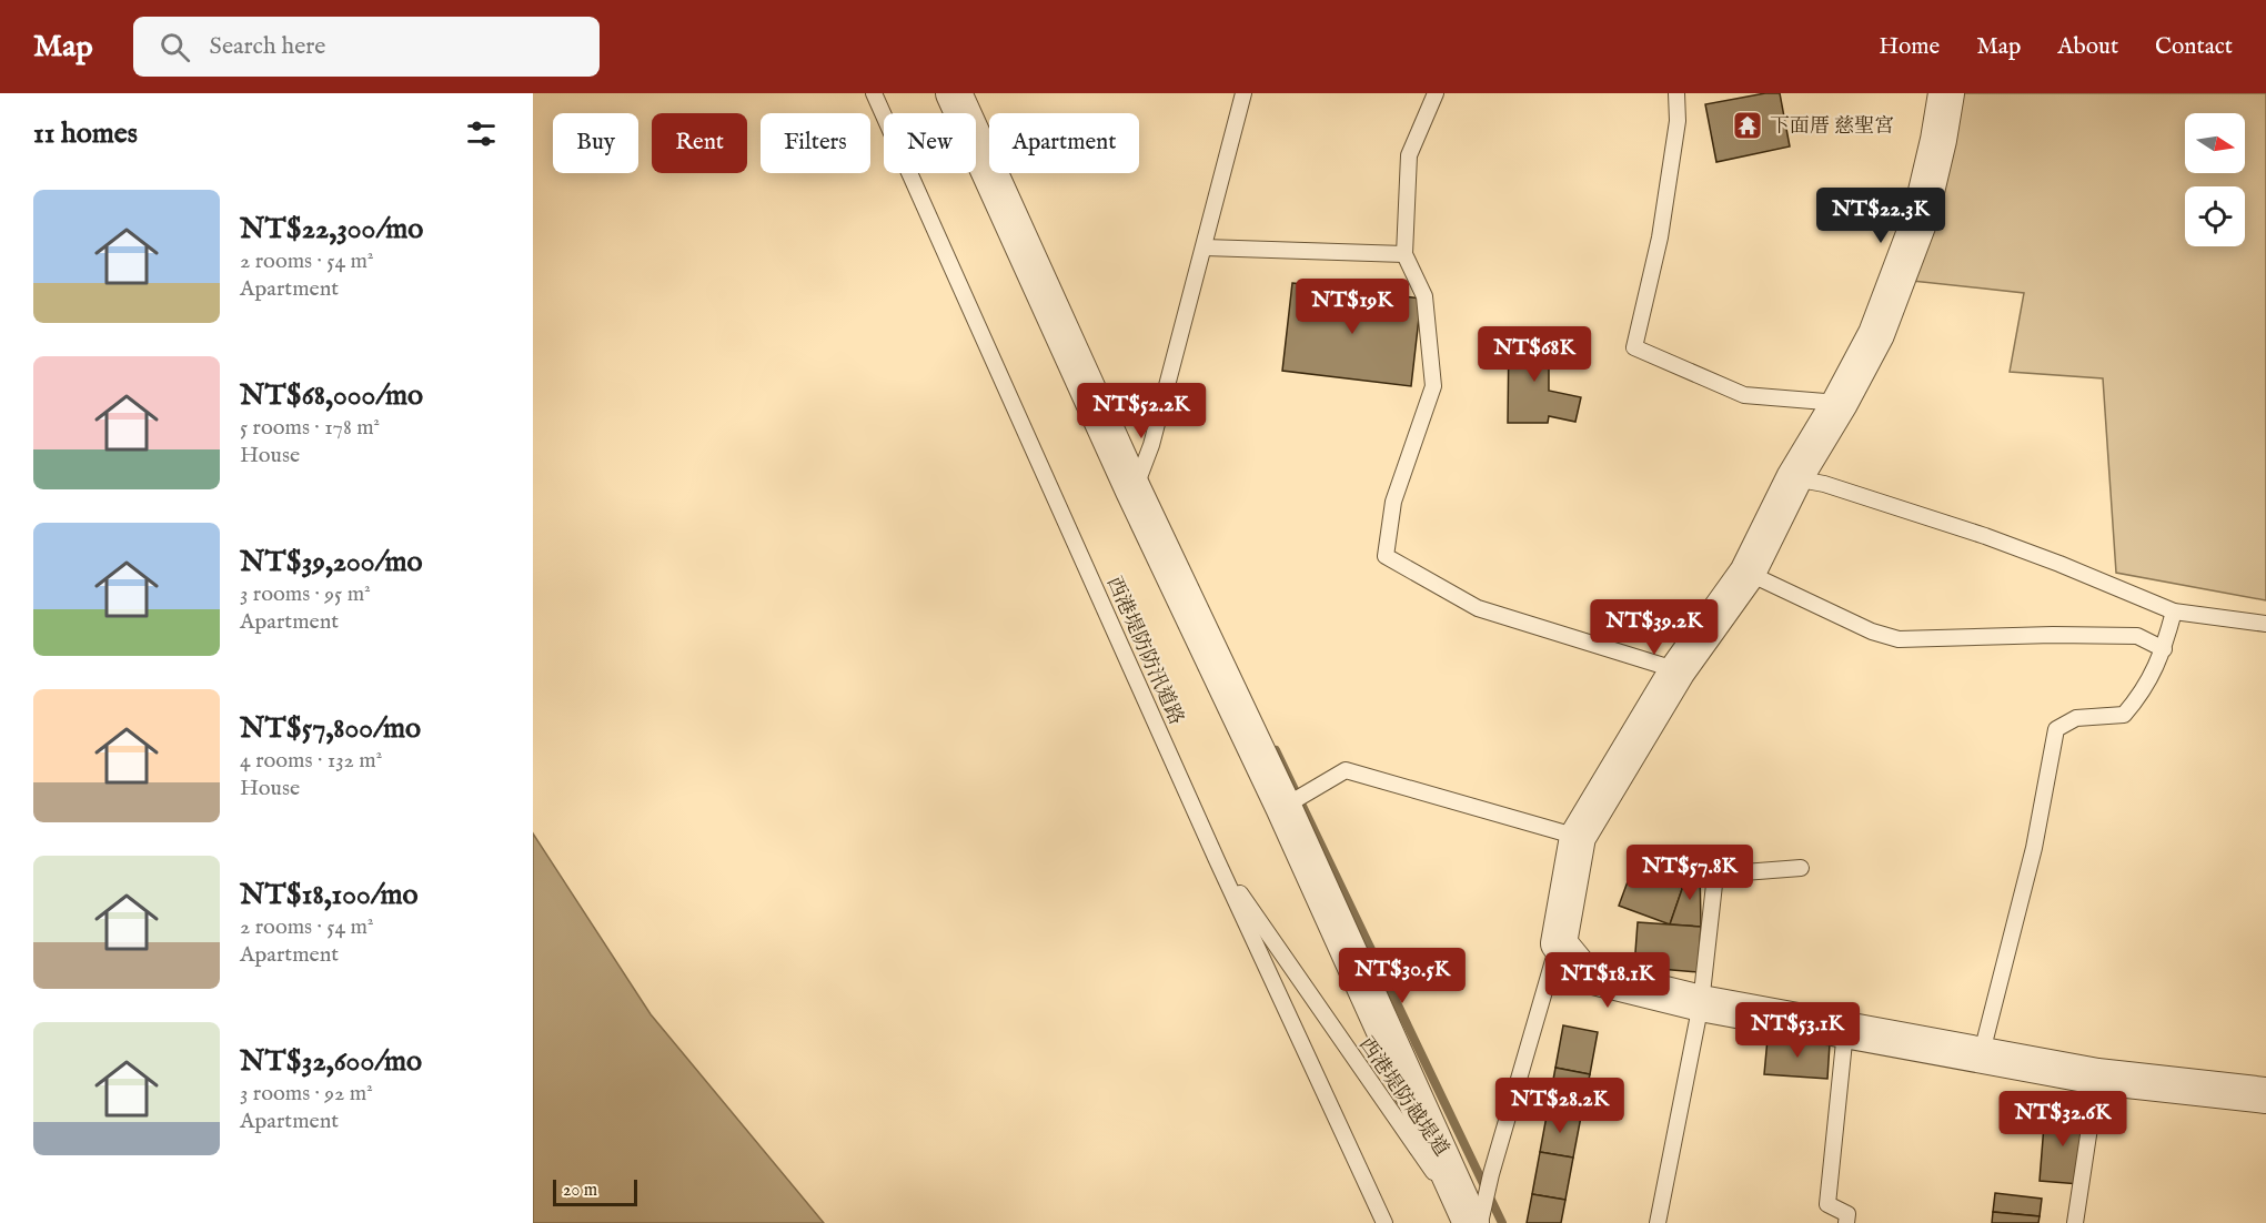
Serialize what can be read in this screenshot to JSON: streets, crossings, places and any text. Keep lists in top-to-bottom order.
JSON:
{
  "streets": {
    "lane": ["西港堤防防汛道路", "西港堤防越堤道"]
  },
  "crossings": [
    ["西港堤防防汛道路", "西港堤防越堤道"]
  ],
  "places": {
    "temple": ["下面厝 慈聖宮"]
  },
  "scale_bar": "20 m",
  "north": "right",
  "page": {
    "header": "Map",
    "search": "Search here",
    "nav": [
      "Home",
      "Map",
      "About",
      "Contact"
    ],
    "heading": "11 homes",
    "chip": [
      "Buy",
      "Rent",
      "Filters",
      "New",
      "Apartment"
    ],
    "list": [
      {
        "name": "NT$22,300/mo",
        "note": "2 rooms · 54 m² · Apartment"
      },
      {
        "name": "NT$68,000/mo",
        "note": "5 rooms · 178 m² · House"
      },
      {
        "name": "NT$39,200/mo",
        "note": "3 rooms · 95 m² · Apartment"
      },
      {
        "name": "NT$57,800/mo",
        "note": "4 rooms · 132 m² · House"
      },
      {
        "name": "NT$18,100/mo",
        "note": "2 rooms · 54 m² · Apartment"
      },
      {
        "name": "NT$32,600/mo",
        "note": "3 rooms · 92 m² · Apartment"
      }
    ],
    "price": [
      "NT$22.3K",
      "NT$19K",
      "NT$68K",
      "NT$52.2K",
      "NT$39.2K",
      "NT$57.8K",
      "NT$30.5K",
      "NT$18.1K",
      "NT$53.1K",
      "NT$28.2K",
      "NT$32.6K"
    ],
    "scale": "20 m"
  }
}
